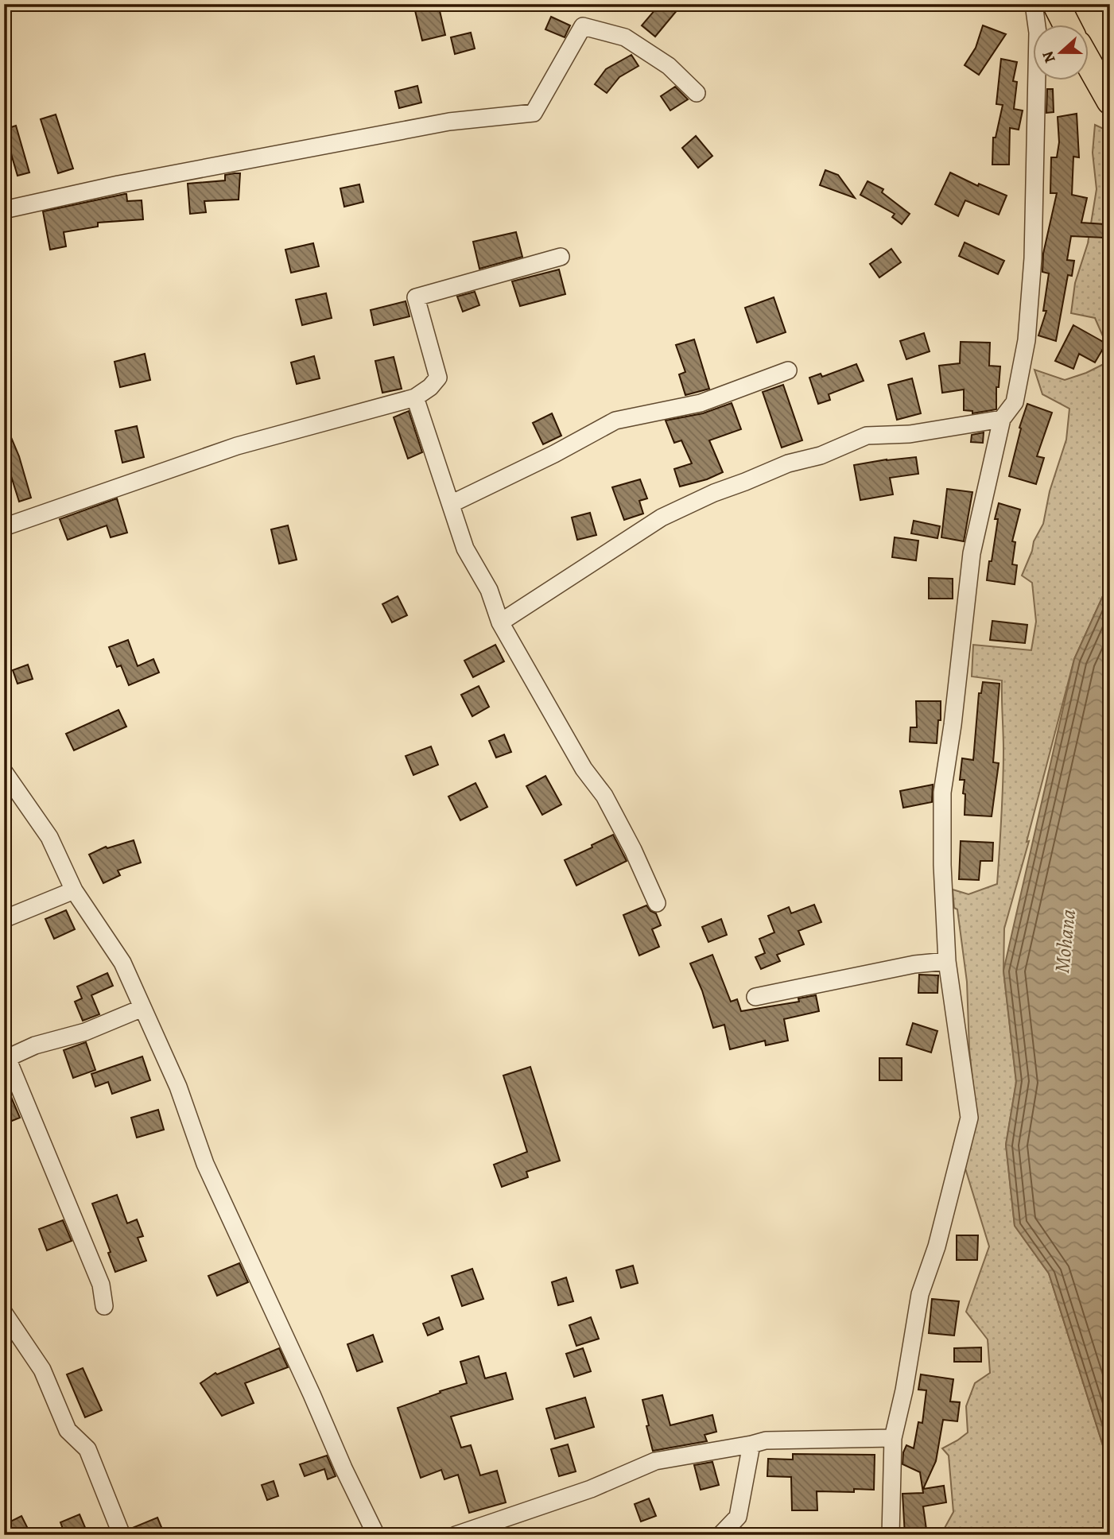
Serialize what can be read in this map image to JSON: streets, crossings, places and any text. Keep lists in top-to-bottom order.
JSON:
{
  "water": ["Mohana"],
  "north": "left"
}
